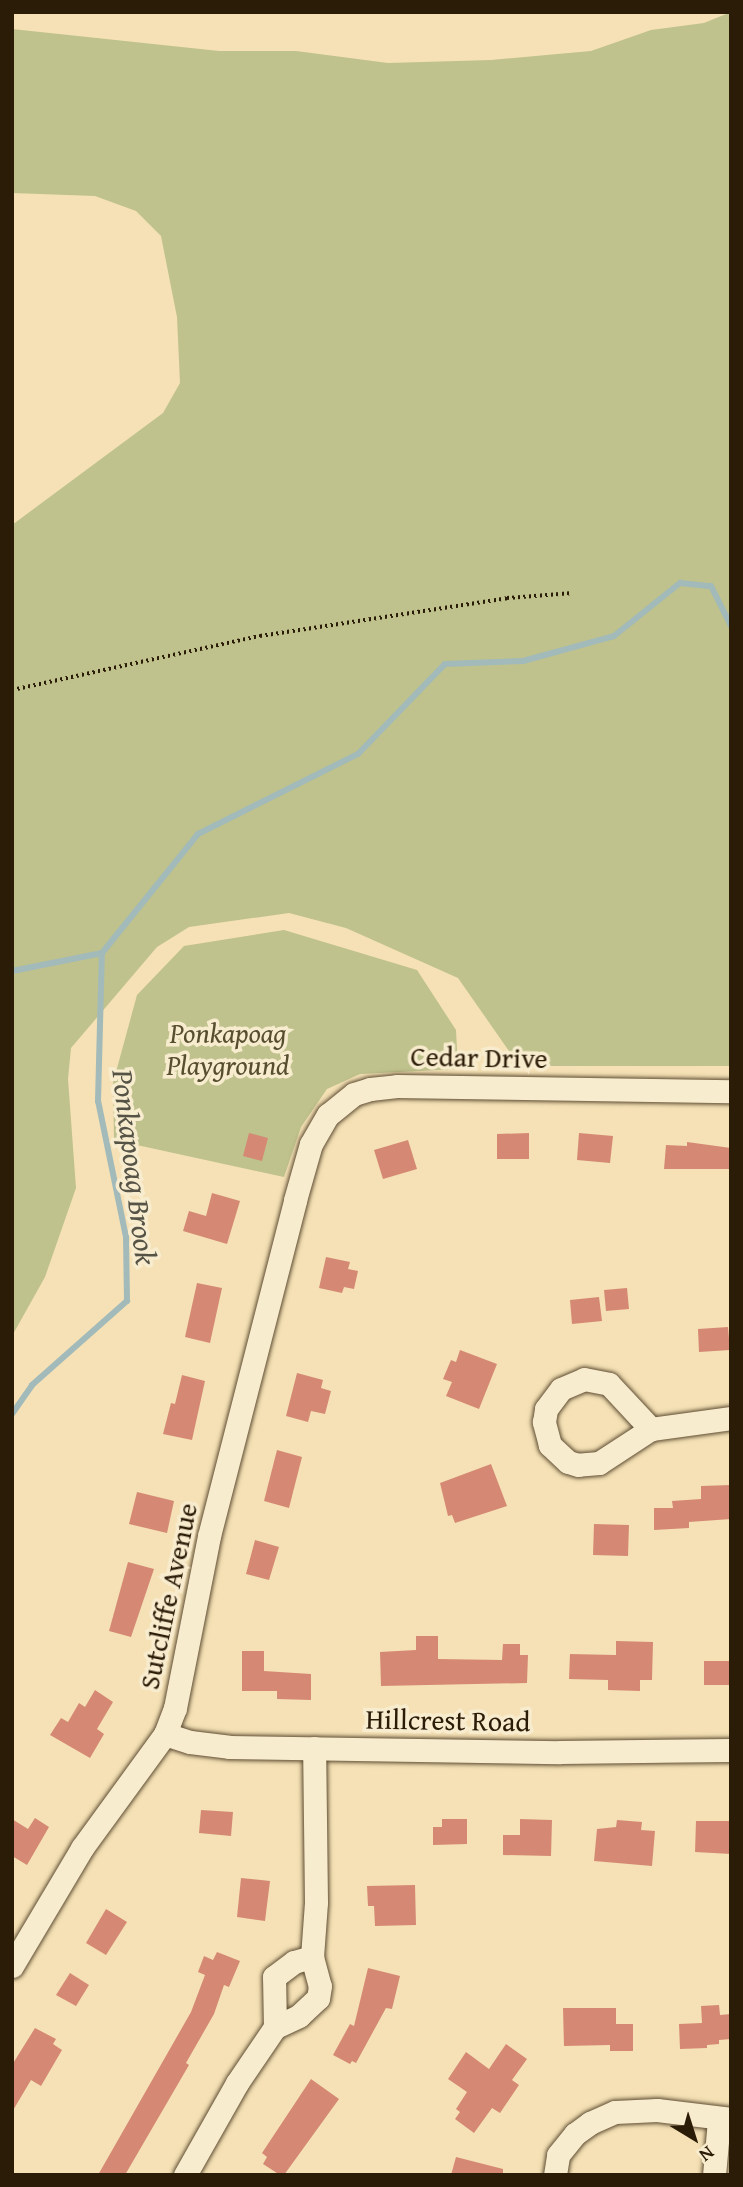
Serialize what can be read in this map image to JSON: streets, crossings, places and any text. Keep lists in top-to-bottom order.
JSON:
{
  "streets": {
    "street": ["Cedar Drive", "Sutcliffe Avenue", "Hillcrest Road"]
  },
  "crossings": [
    ["Cedar Drive", "Sutcliffe Avenue"],
    ["Sutcliffe Avenue", "Hillcrest Road"]
  ],
  "water": ["Ponkapoag Brook"],
  "parks": ["Ponkapoag Playground"],
  "north": "bottom right"
}
